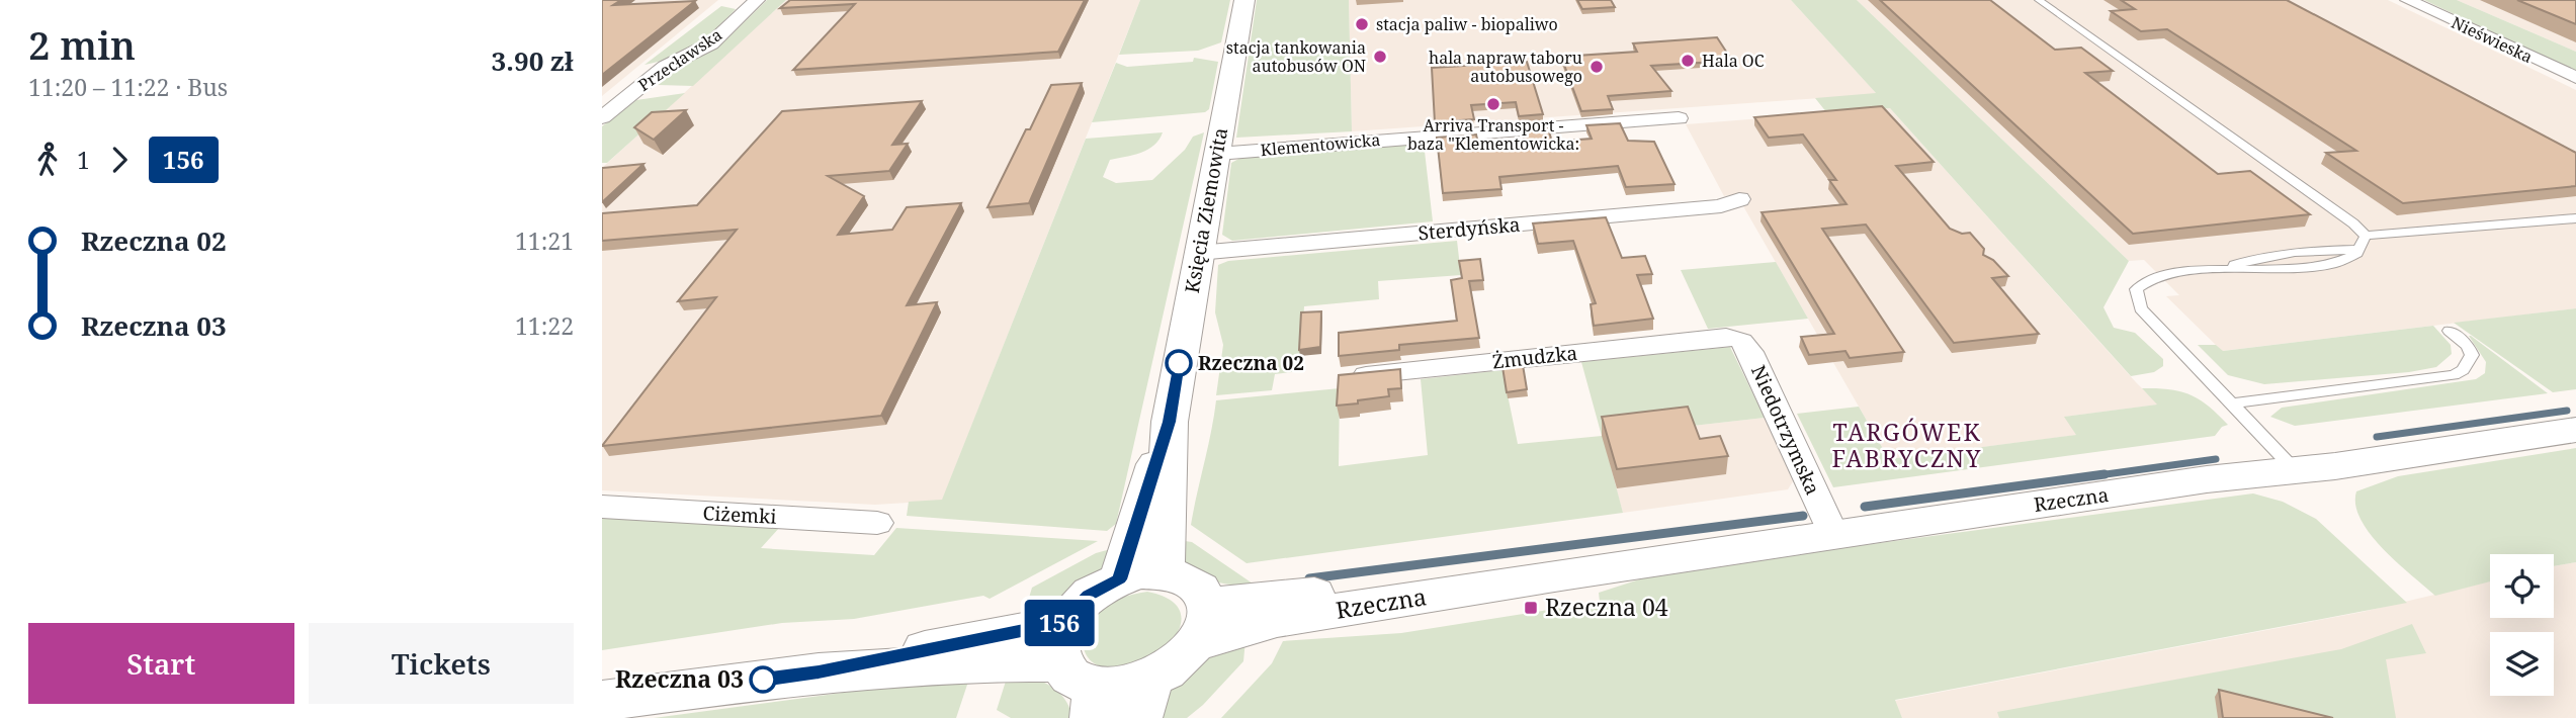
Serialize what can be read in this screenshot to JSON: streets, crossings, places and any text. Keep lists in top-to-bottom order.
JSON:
{
  "streets": {
    "street": [
      "Nieświeska",
      "Przecławska",
      "Klementowicka",
      "Księcia Ziemowita",
      "Sterdyńska",
      "Żmudzka",
      "Niedotrzymska",
      "Rzeczna",
      "Ciżemki"
    ]
  },
  "crossings": [
    ["Klementowicka", "Księcia Ziemowita"],
    ["Księcia Ziemowita", "Sterdyńska"],
    ["Księcia Ziemowita", "Rzeczna"],
    ["Żmudzka", "Niedotrzymska"],
    ["Niedotrzymska", "Rzeczna"]
  ],
  "districts": ["TARGÓWEK FABRYCZNY"],
  "places": {
    "other": [
      "stacja paliw - biopaliwo",
      "stacja tankowania autobusów ON",
      "Hala OC",
      "hala napraw taboru autobusowego",
      "Arriva Transport - baza \"Klementowicka:",
      "Rzeczna 02",
      "Rzeczna 03"
    ],
    "transit": ["Rzeczna 04"]
  },
  "lines": ["bus line 156"],
  "page": {
    "heading": ["2 min", "11:20 – 11:22 · Bus", "3.90 zł"],
    "on_map": "156",
    "legs": ["1", "156"],
    "list": [
      {
        "name": "Rzeczna 02",
        "value": "11:21"
      },
      {
        "name": "Rzeczna 03",
        "value": "11:22"
      }
    ],
    "buttons": ["Start", "Tickets"]
  }
}
